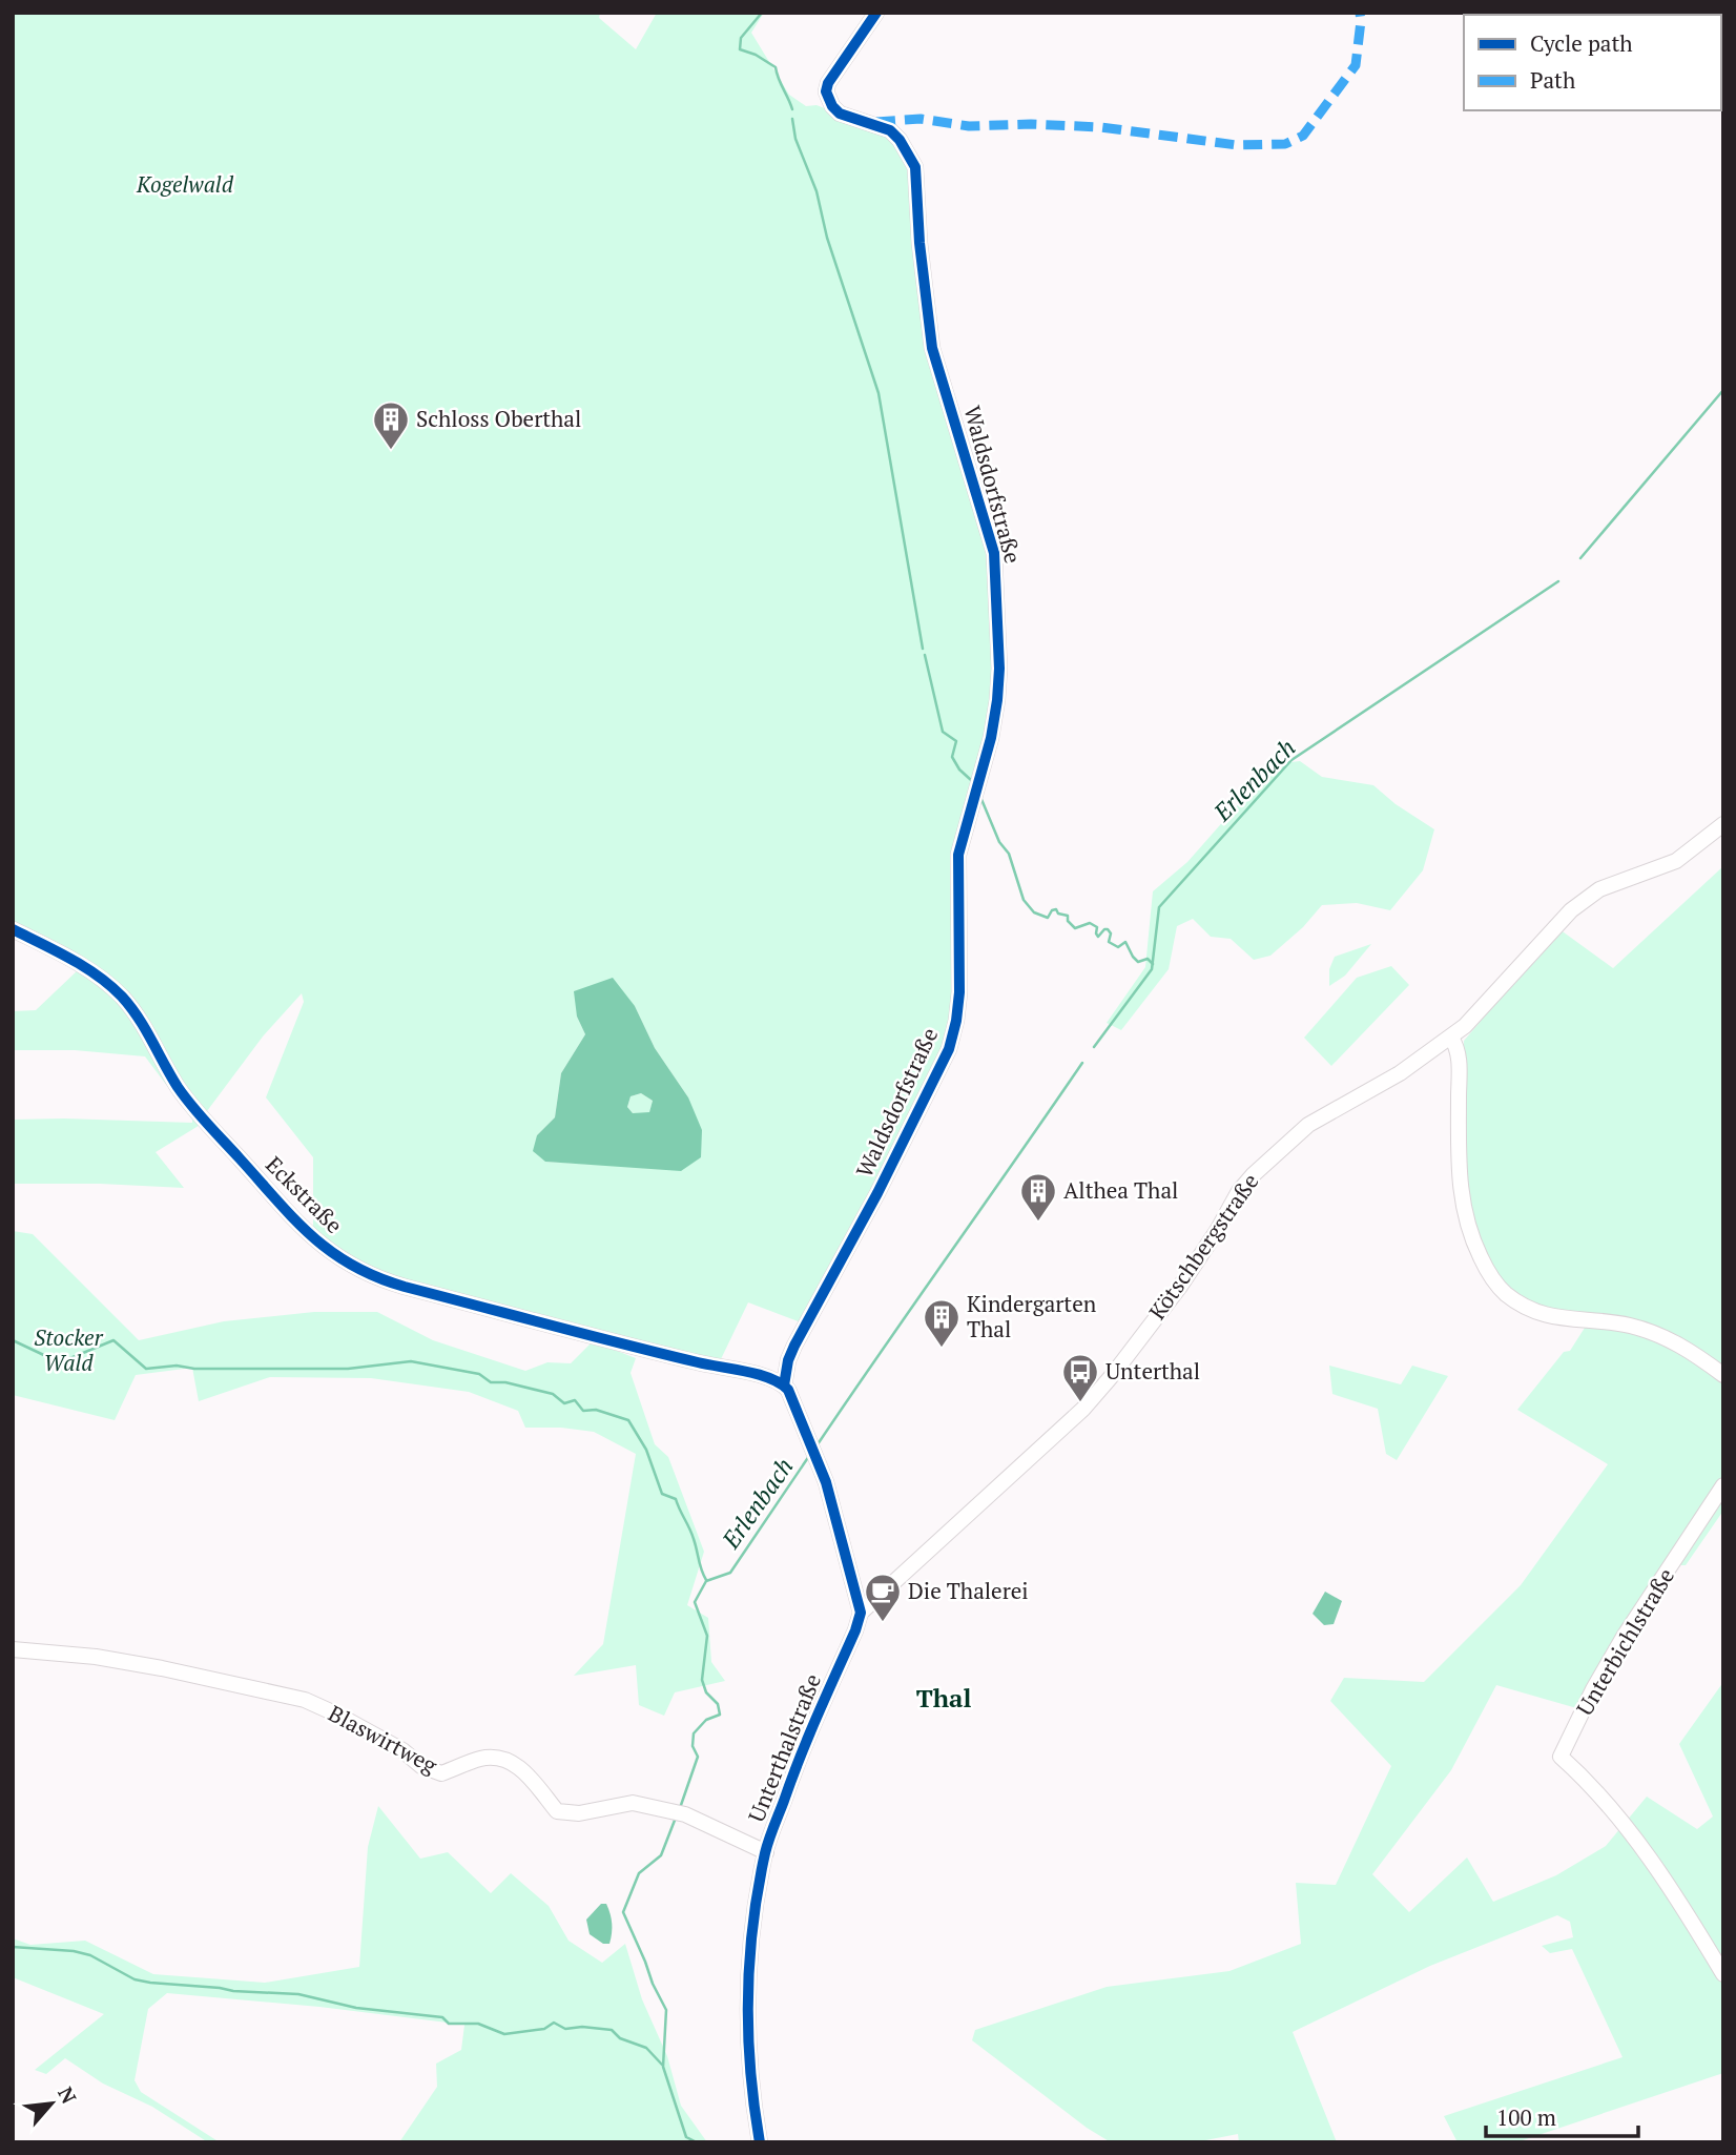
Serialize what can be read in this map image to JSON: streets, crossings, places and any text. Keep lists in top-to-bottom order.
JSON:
{
  "streets": {
    "street": [
      "Waldsdorfstraße",
      "Eckstraße",
      "Kötschbergstraße",
      "Unterbichlstraße",
      "Blaswirtweg",
      "Unterthalstraße"
    ]
  },
  "crossings": [
    ["Waldsdorfstraße", "Eckstraße"],
    ["Kötschbergstraße", "Unterthalstraße"],
    ["Blaswirtweg", "Unterthalstraße"]
  ],
  "districts": ["Thal"],
  "water": ["Erlenbach"],
  "parks": ["Kogelwald", "Stocker Wald"],
  "places": {
    "building": ["Schloss Oberthal", "Althea Thal", "Kindergarten Thal"],
    "bus stop": ["Unterthal"],
    "cafe": ["Die Thalerei"]
  },
  "legend": ["Cycle path", "Path"],
  "scale_bar": "100 m",
  "north": "top right"
}
